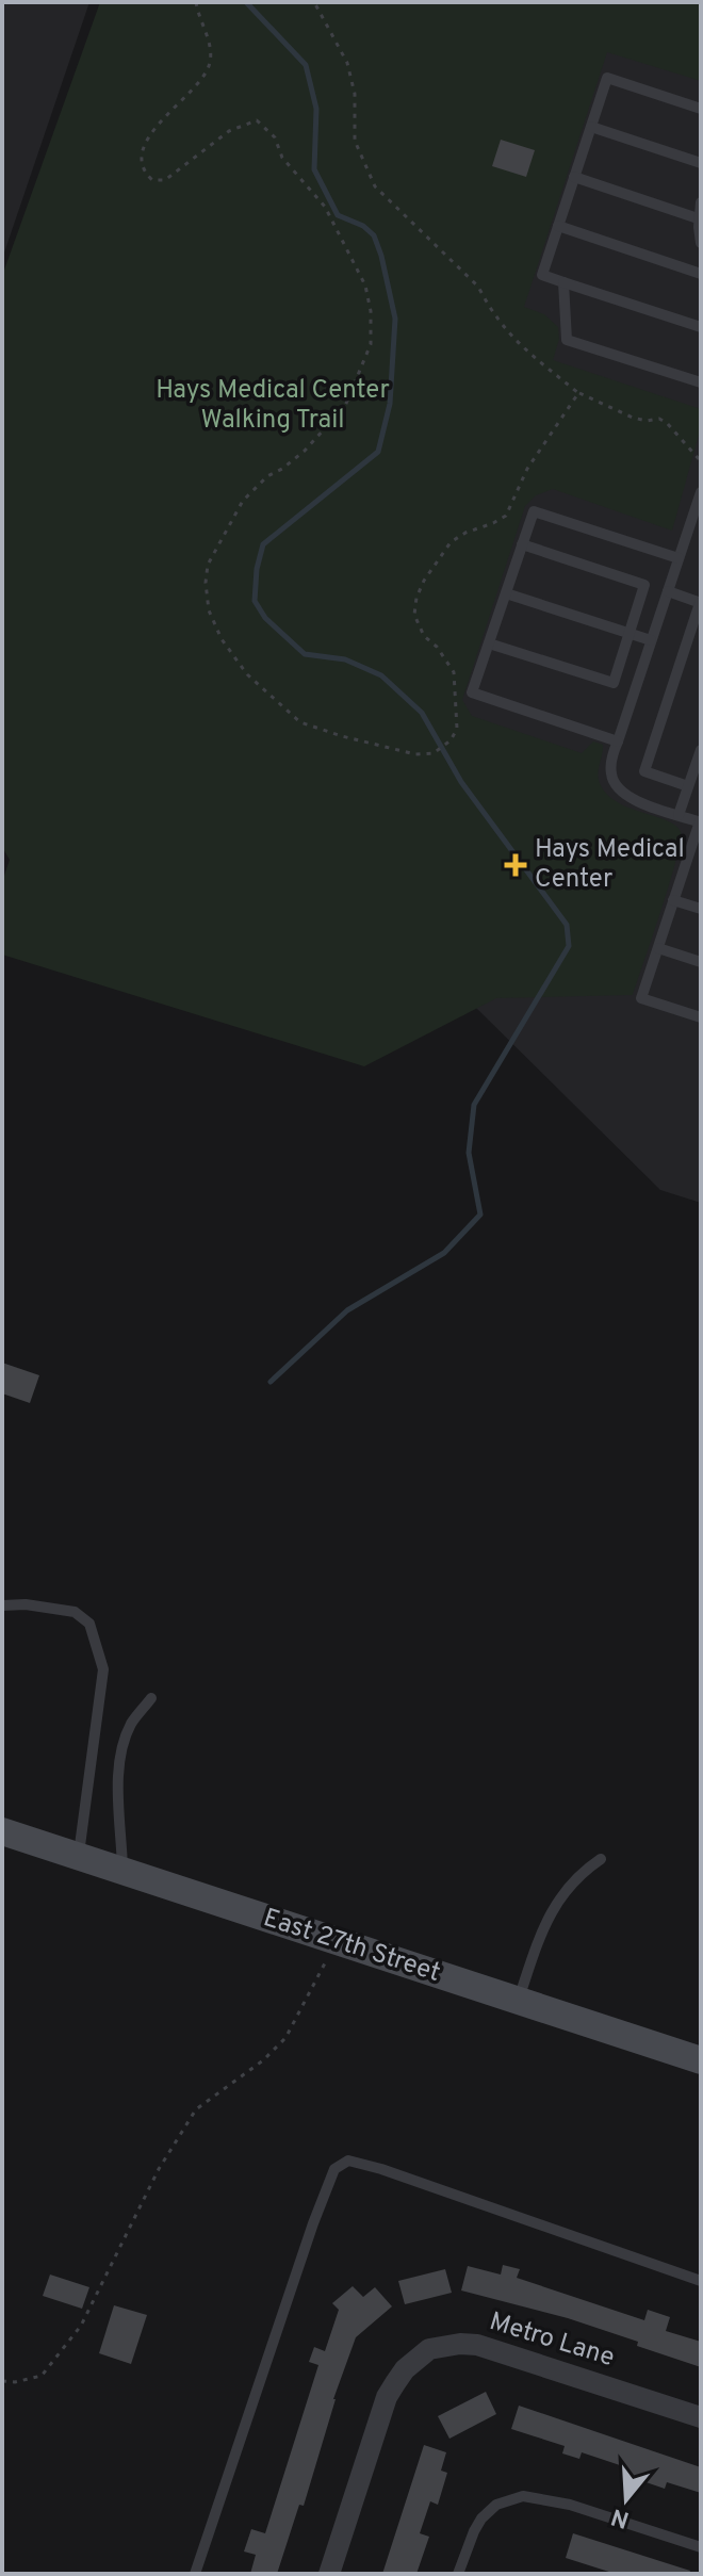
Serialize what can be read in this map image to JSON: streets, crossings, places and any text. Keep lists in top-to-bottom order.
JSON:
{
  "streets": {
    "main road": ["East 27th Street"],
    "street": ["Metro Lane"]
  },
  "parks": ["Hays Medical Center Walking Trail"],
  "places": {
    "health": ["Hays Medical Center"]
  },
  "north": "bottom"
}
